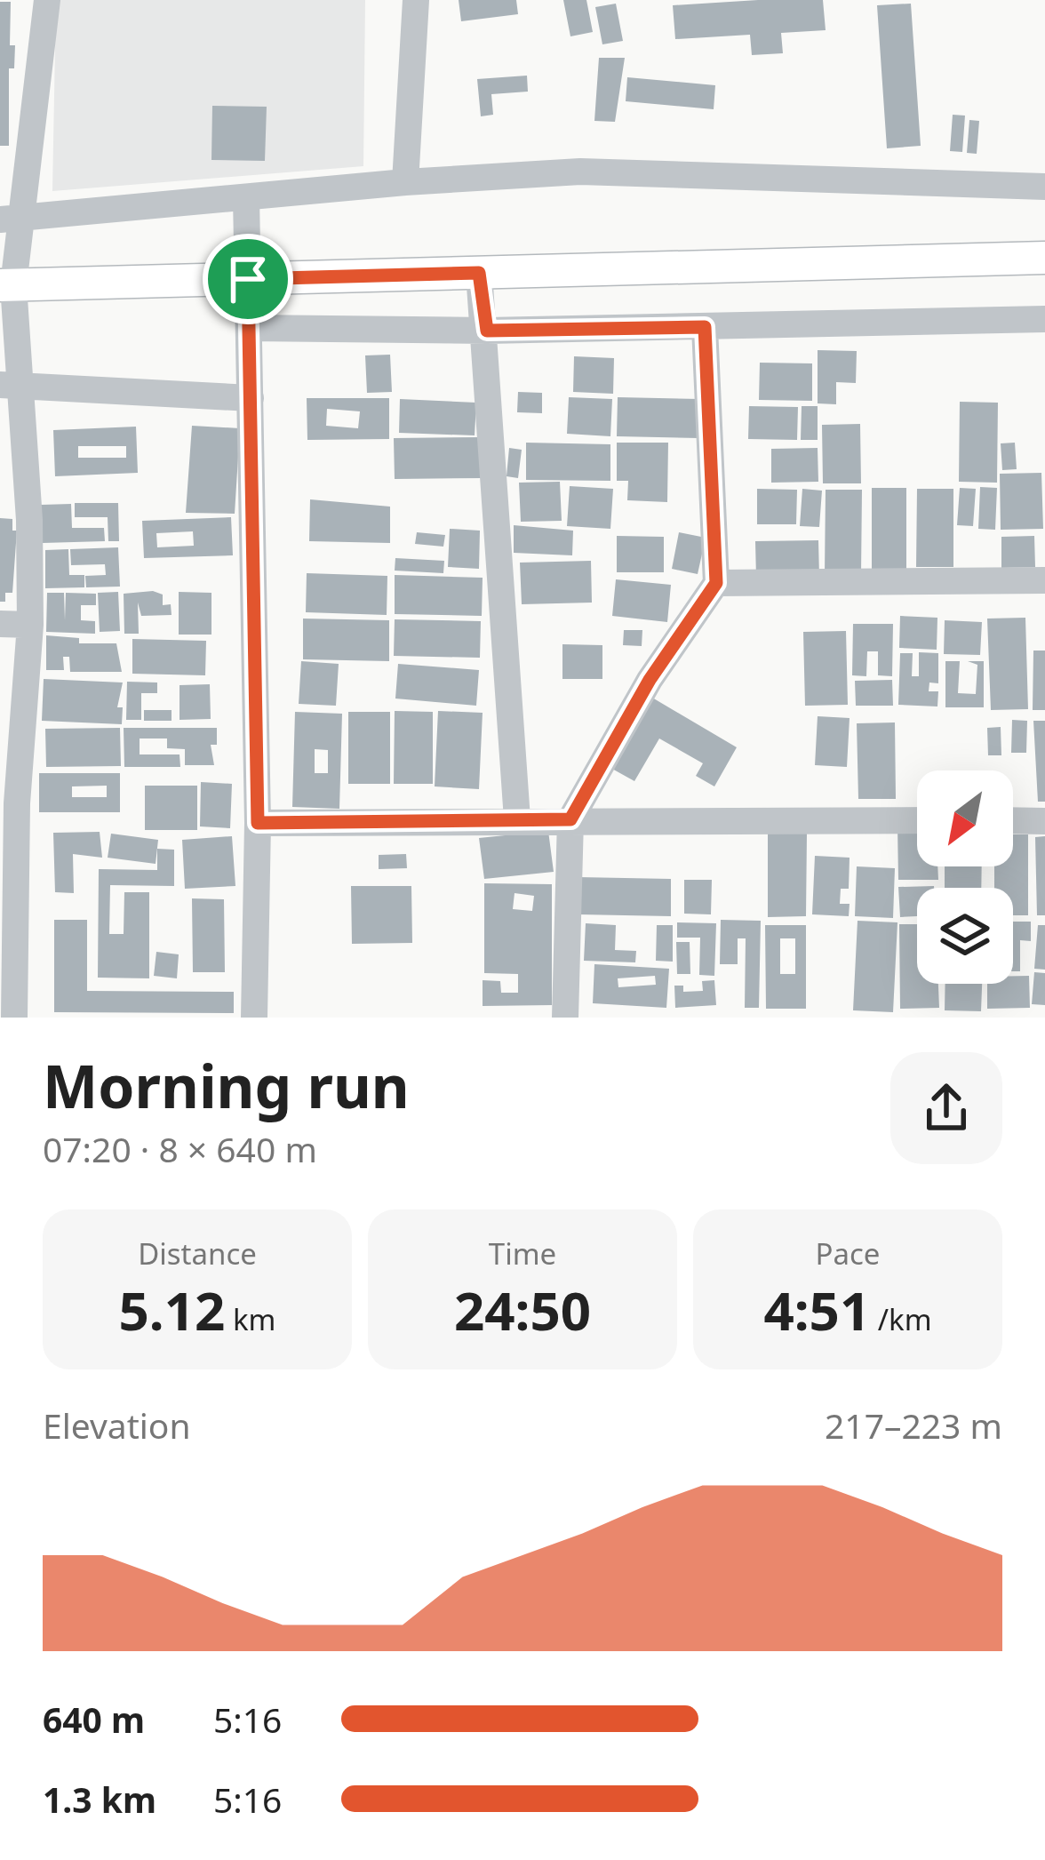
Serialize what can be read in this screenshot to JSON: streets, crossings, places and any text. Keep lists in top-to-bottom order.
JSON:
{
  "north": "bottom left",
  "page": {
    "heading": ["Morning run", "07:20 · 8 × 640 m"],
    "stats": [
      ["Distance", "5.12 km"],
      ["Time", "24:50"],
      ["Pace", "4:51 /km"]
    ],
    "chart": ["Elevation", "217–223 m"],
    "list": [
      {
        "name": "640 m",
        "note": "5:16"
      },
      {
        "name": "1.3 km",
        "note": "5:16"
      }
    ]
  }
}
